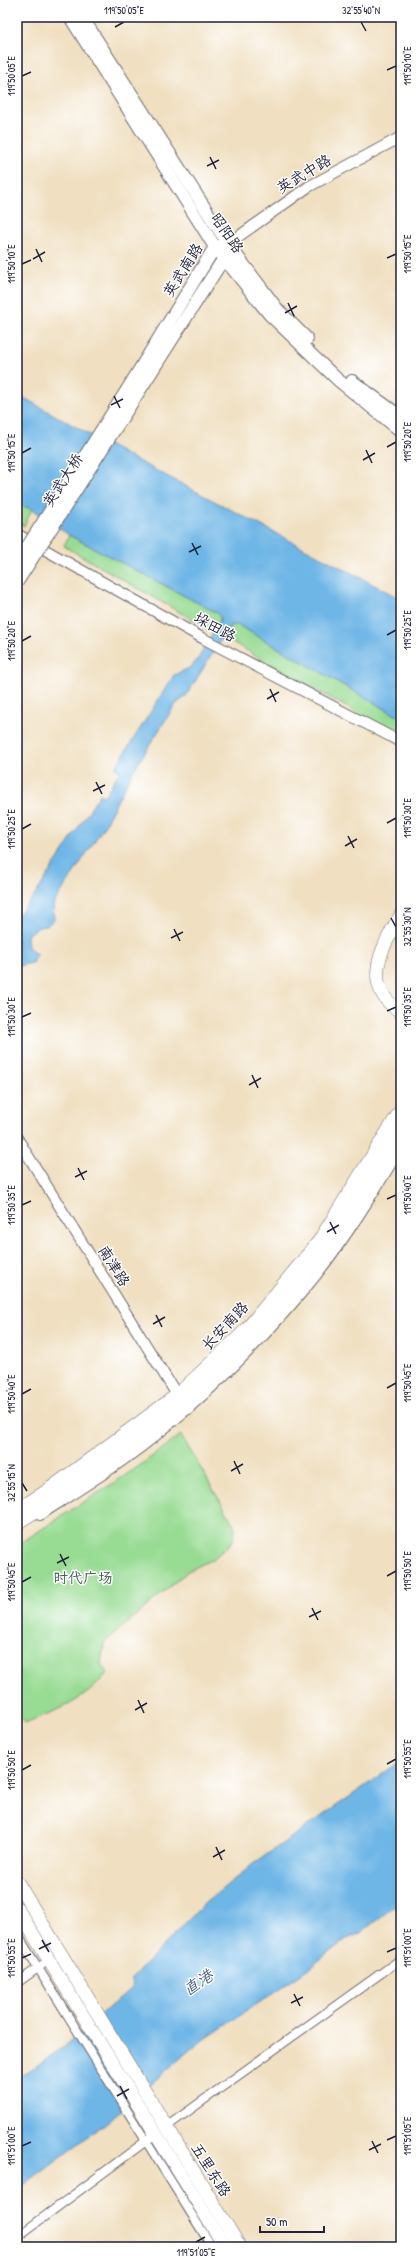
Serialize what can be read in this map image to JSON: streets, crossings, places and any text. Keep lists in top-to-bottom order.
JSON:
{
  "streets": {
    "main road": [
      "昭阳路",
      "英武南路",
      "英武大桥",
      "长安南路",
      "五里东路"
    ],
    "street": ["英武中路", "垛田路", "南津路"]
  },
  "crossings": [
    ["英武中路", "昭阳路"],
    ["英武中路", "英武南路"],
    ["昭阳路", "英武南路"],
    ["英武南路", "英武大桥"],
    ["南津路", "长安南路"]
  ],
  "water": ["直港"],
  "parks": ["时代广场"],
  "scale_bar": "50 m",
  "coordinates": [
    "119°50'05\"E",
    "32°55'40\"N",
    "119°50'10\"E",
    "119°50'15\"E",
    "119°50'20\"E",
    "119°50'25\"E",
    "119°50'30\"E",
    "32°55'30\"N",
    "119°50'35\"E",
    "119°50'40\"E",
    "119°50'45\"E",
    "32°55'15\"N",
    "119°50'50\"E",
    "119°50'55\"E",
    "119°51'00\"E",
    "119°51'05\"E"
  ]
}
